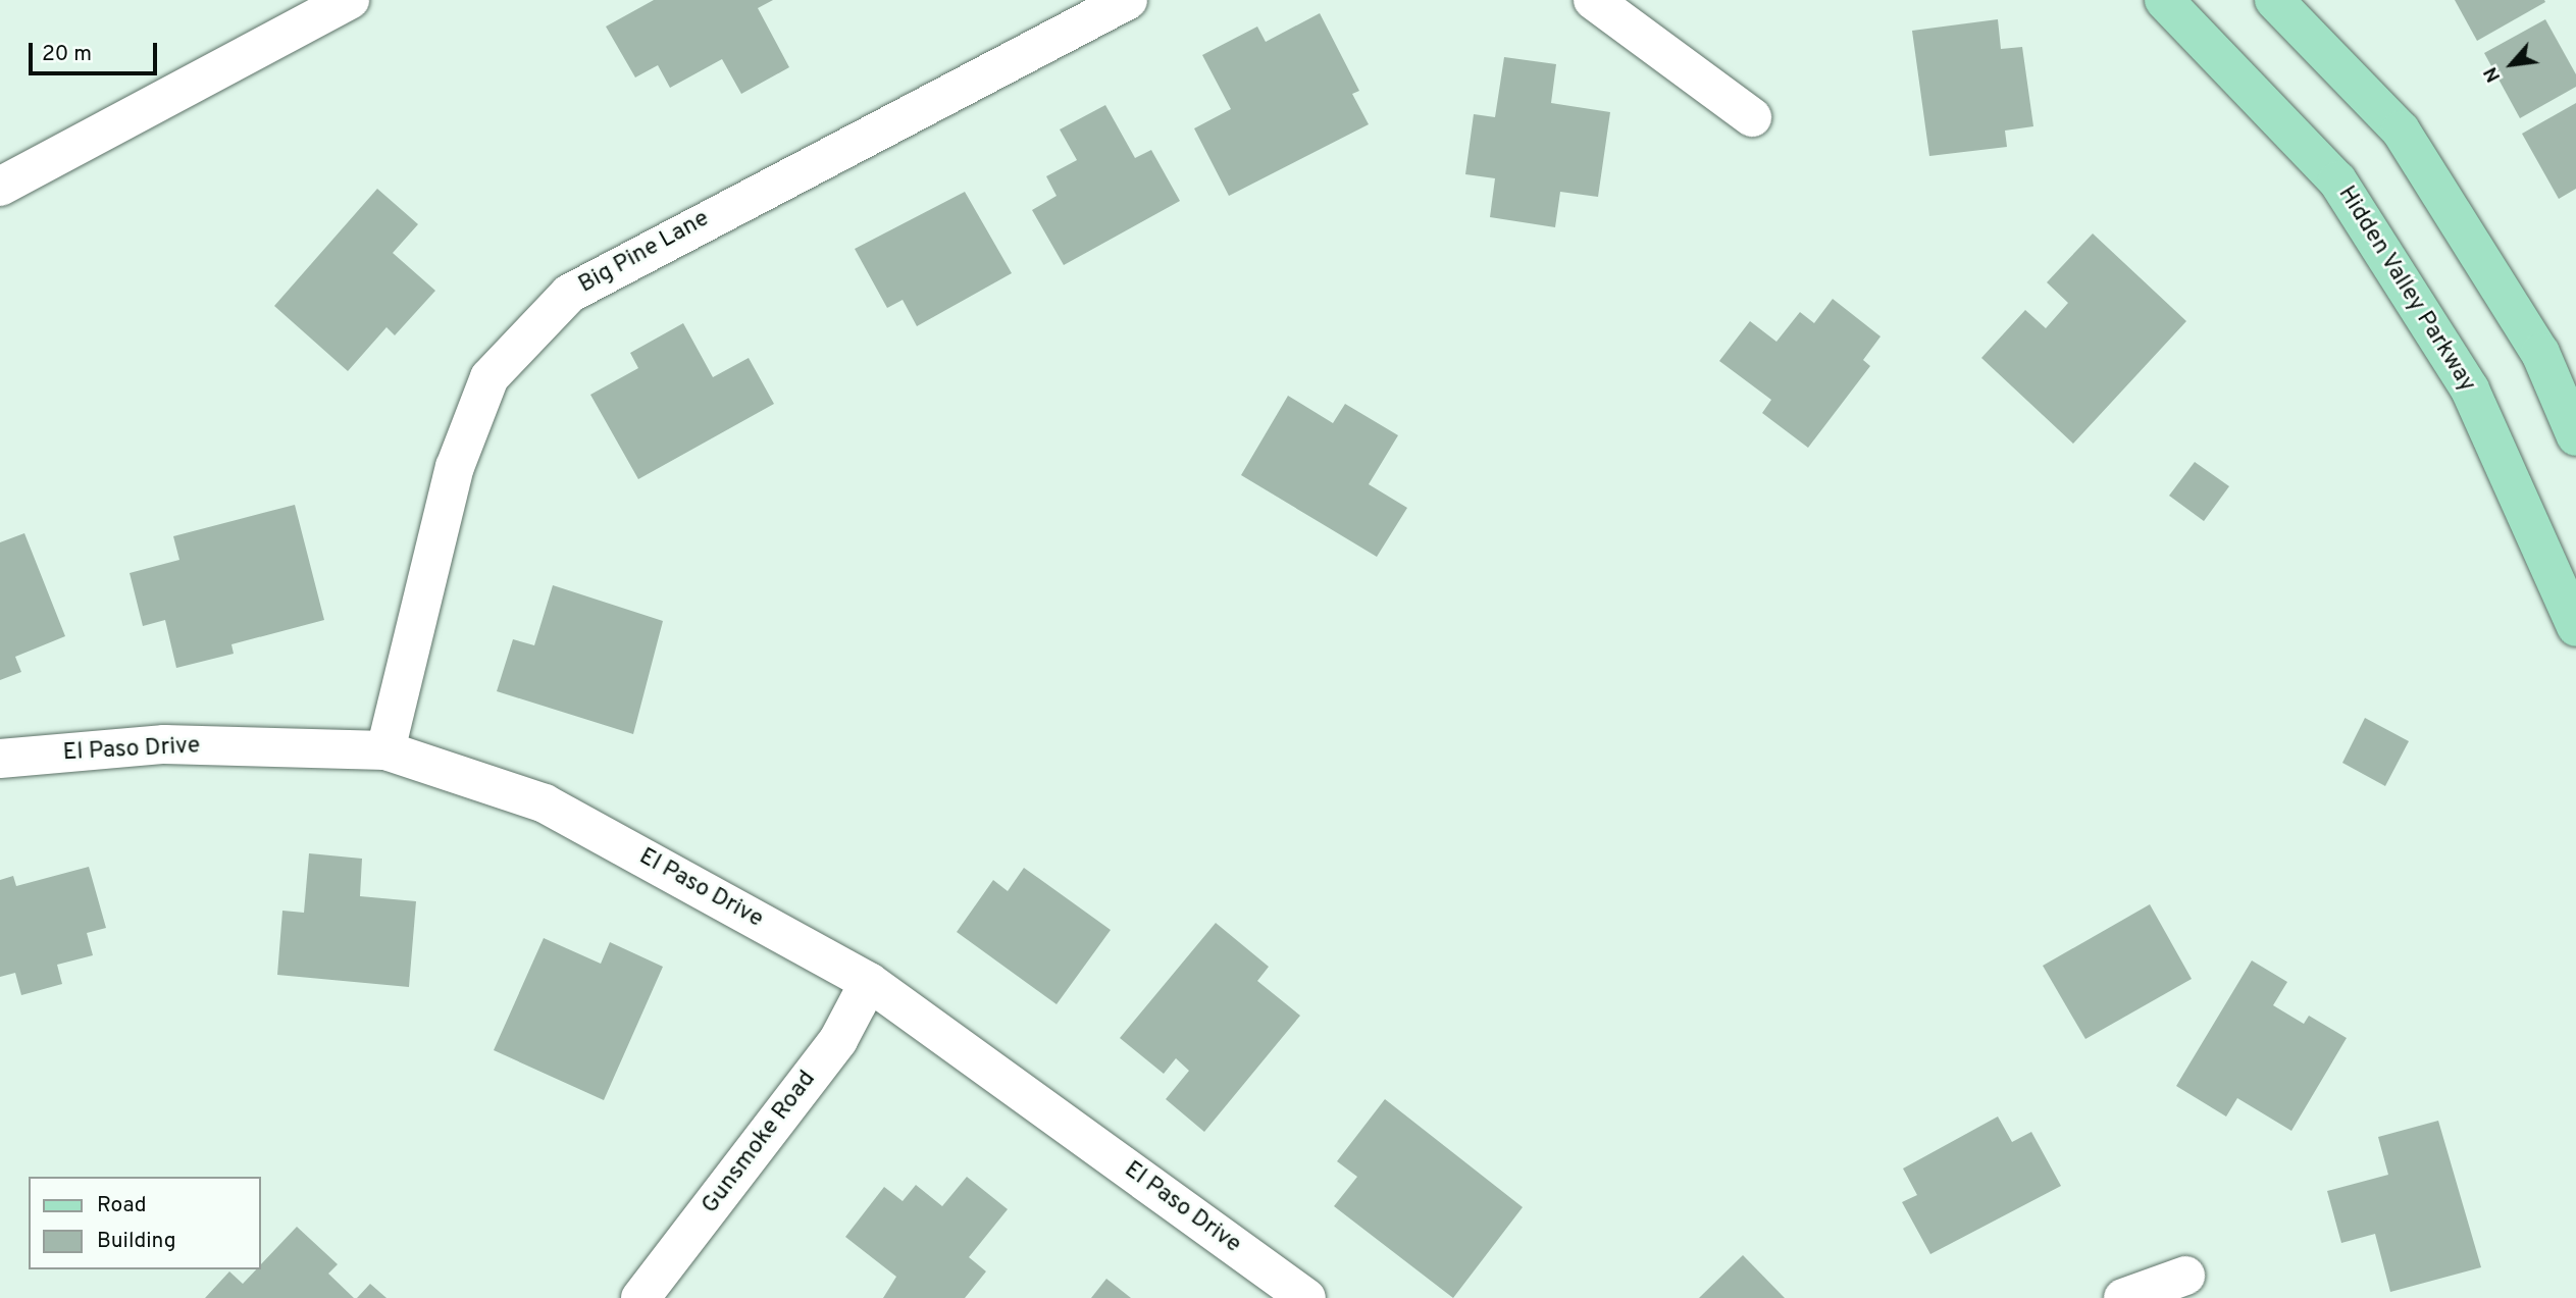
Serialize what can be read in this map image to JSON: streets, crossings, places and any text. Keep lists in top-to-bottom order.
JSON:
{
  "streets": {
    "main road": ["Hidden Valley Parkway"],
    "street": ["Big Pine Lane", "El Paso Drive", "Gunsmoke Road"]
  },
  "crossings": [
    ["Big Pine Lane", "El Paso Drive"],
    ["El Paso Drive", "Gunsmoke Road"]
  ],
  "legend": ["Road", "Building"],
  "scale_bar": "20 m",
  "north": "bottom left"
}
